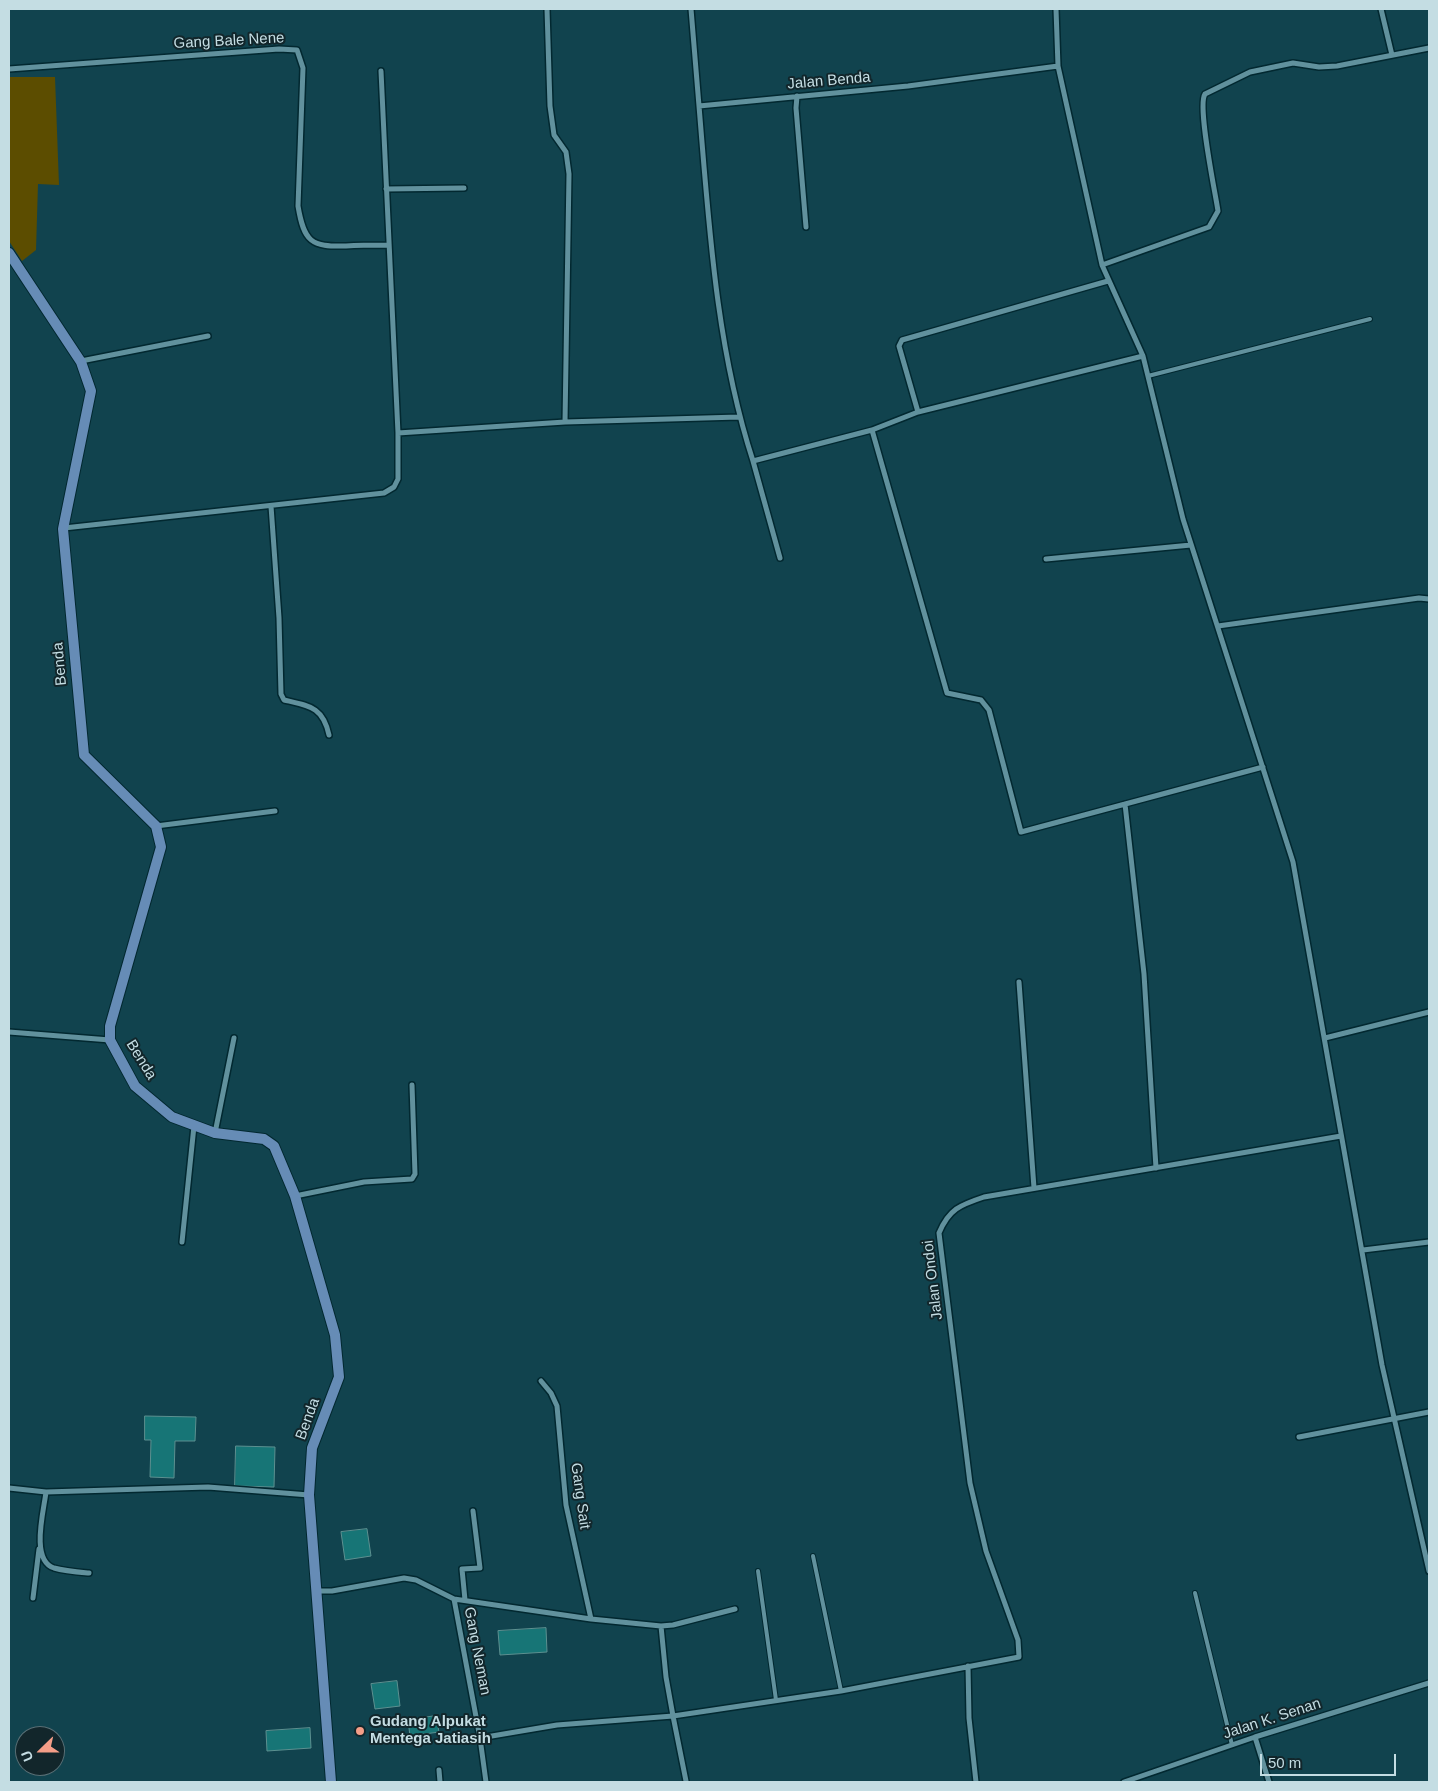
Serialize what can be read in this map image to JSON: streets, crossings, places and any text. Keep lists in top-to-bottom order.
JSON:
{
  "streets": {
    "street": [
      "Gang Bale Nene",
      "Jalan Benda",
      "Benda",
      "Jalan Ondoi",
      "Gang Sait",
      "Gang Neman",
      "Jalan K. Senan"
    ]
  },
  "places": ["Gudang Alpukat Mentega Jatiasih"],
  "scale_bar": "50 m",
  "north": "left"
}
